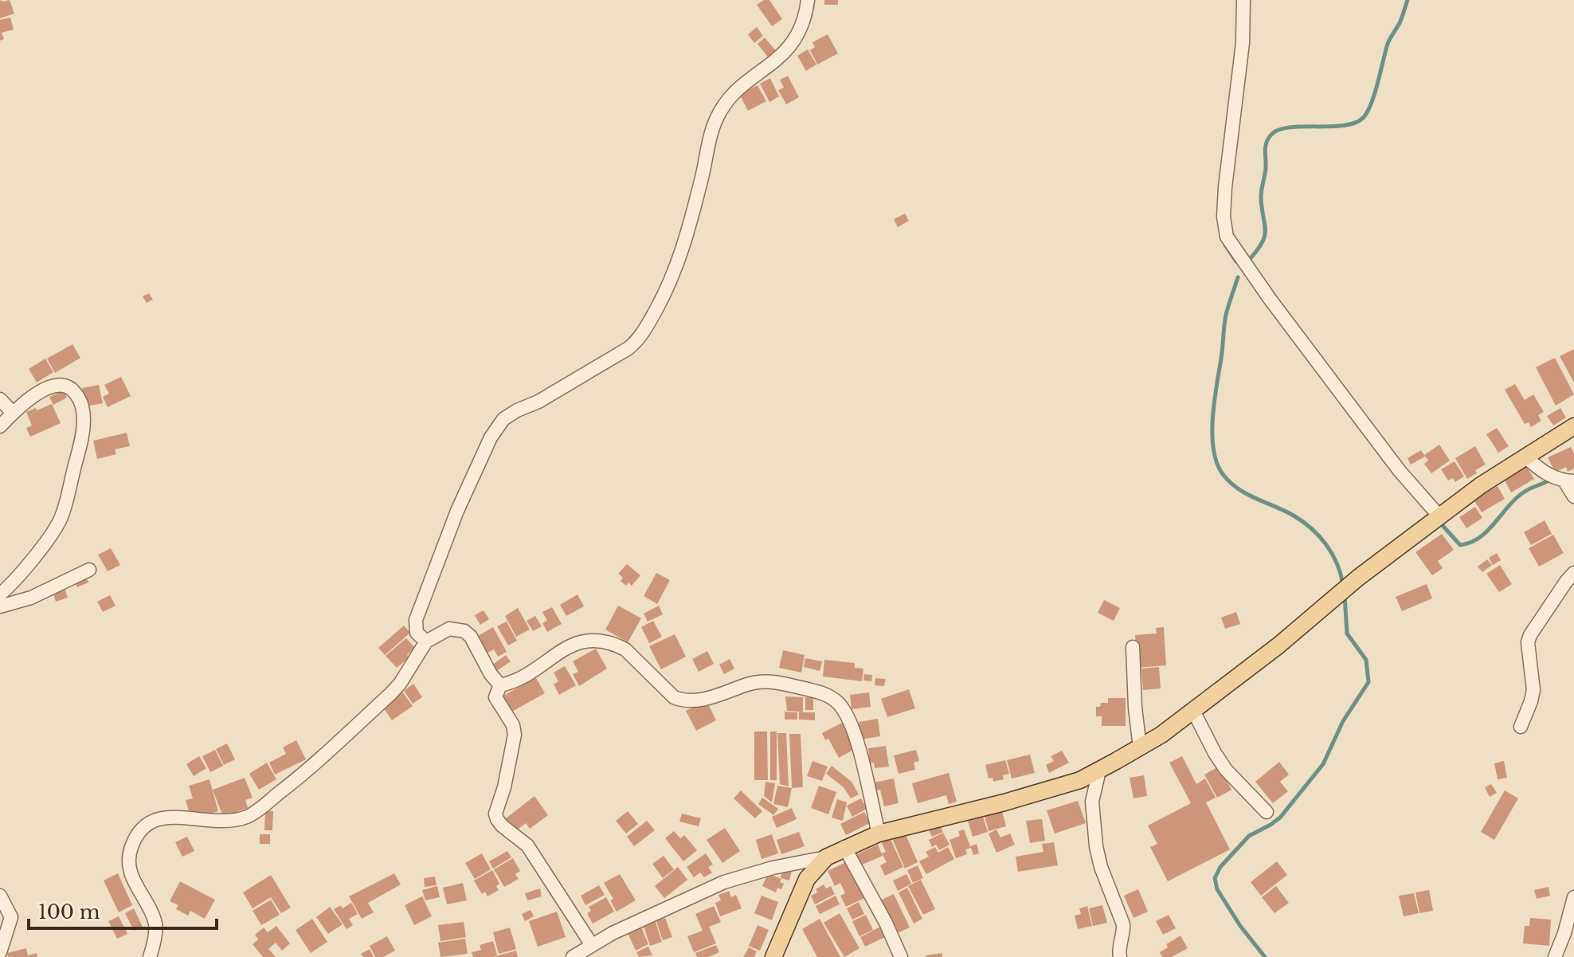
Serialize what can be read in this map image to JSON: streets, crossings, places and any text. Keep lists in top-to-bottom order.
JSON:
{
  "scale_bar": "100 m"
}
